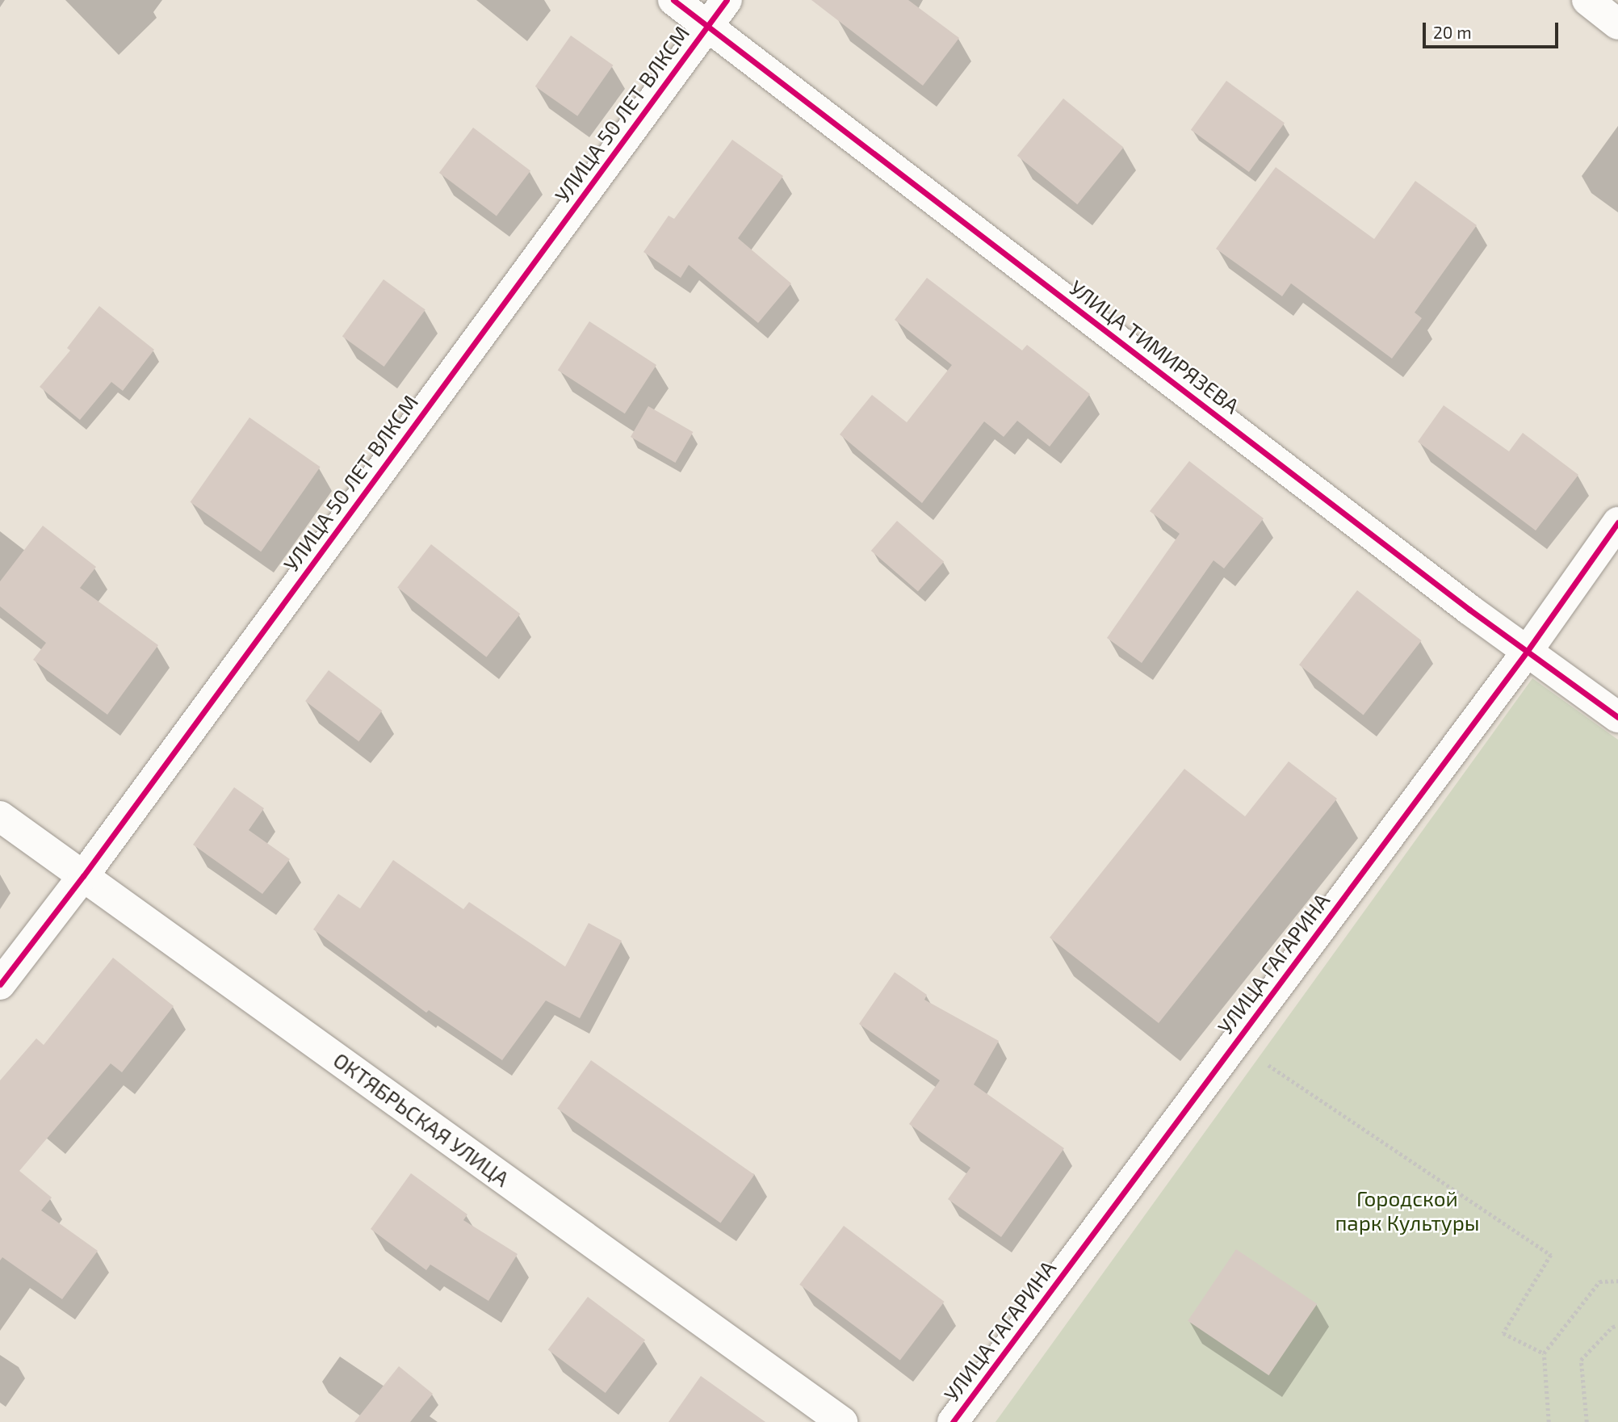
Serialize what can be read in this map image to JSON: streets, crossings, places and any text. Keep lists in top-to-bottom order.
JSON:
{
  "streets": {
    "street": [
      "УЛИЦА 50 ЛЕТ ВЛКСМ",
      "УЛИЦА ТИМИРЯЗЕВА",
      "УЛИЦА ГАГАРИНА",
      "ОКТЯБРЬСКАЯ УЛИЦА"
    ]
  },
  "crossings": [
    ["УЛИЦА 50 ЛЕТ ВЛКСМ", "УЛИЦА ТИМИРЯЗЕВА"],
    ["УЛИЦА 50 ЛЕТ ВЛКСМ", "ОКТЯБРЬСКАЯ УЛИЦА"],
    ["УЛИЦА ТИМИРЯЗЕВА", "УЛИЦА ГАГАРИНА"]
  ],
  "parks": ["Городской парк Культуры"],
  "scale_bar": "20 m"
}
